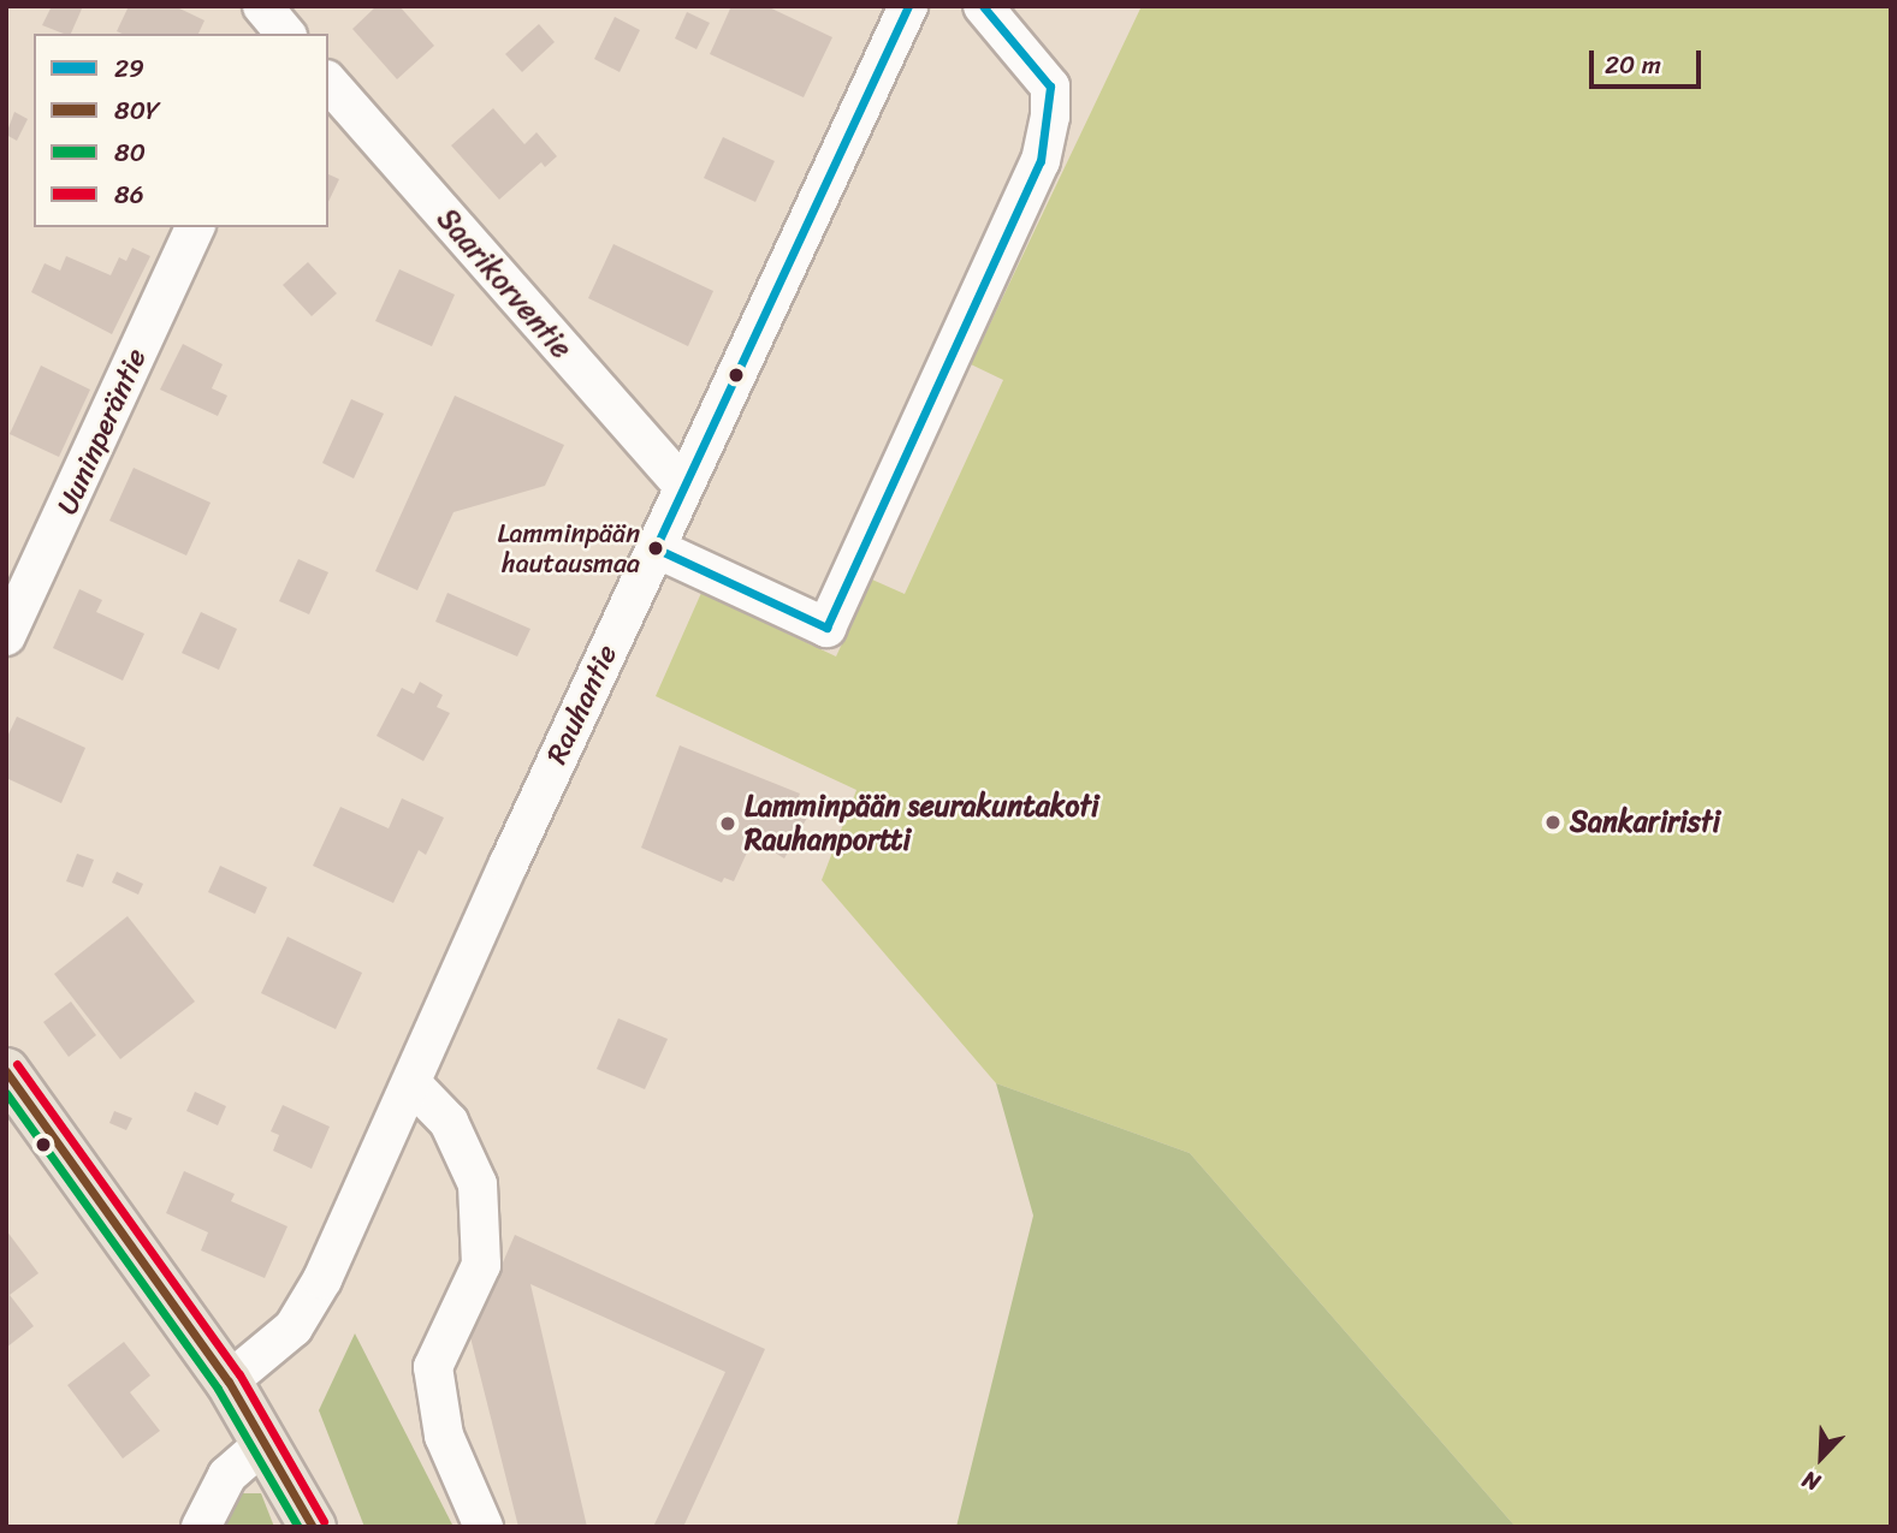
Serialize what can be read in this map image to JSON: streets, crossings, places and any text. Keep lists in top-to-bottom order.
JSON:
{
  "streets": {
    "street": ["Saarikorventie", "Uuninperäntie", "Rauhantie"]
  },
  "crossings": [
    ["Saarikorventie", "Rauhantie"]
  ],
  "places": ["Lamminpään hautausmaa", "Sankariristi", "Lamminpään seurakuntakoti Rauhanportti"],
  "lines": [
    "transit line 29",
    "transit line 86",
    "transit line 80Y",
    "transit line 80"
  ],
  "legend": [
    "29",
    "80Y",
    "80",
    "86"
  ],
  "scale_bar": "20 m",
  "north": "bottom left"
}
